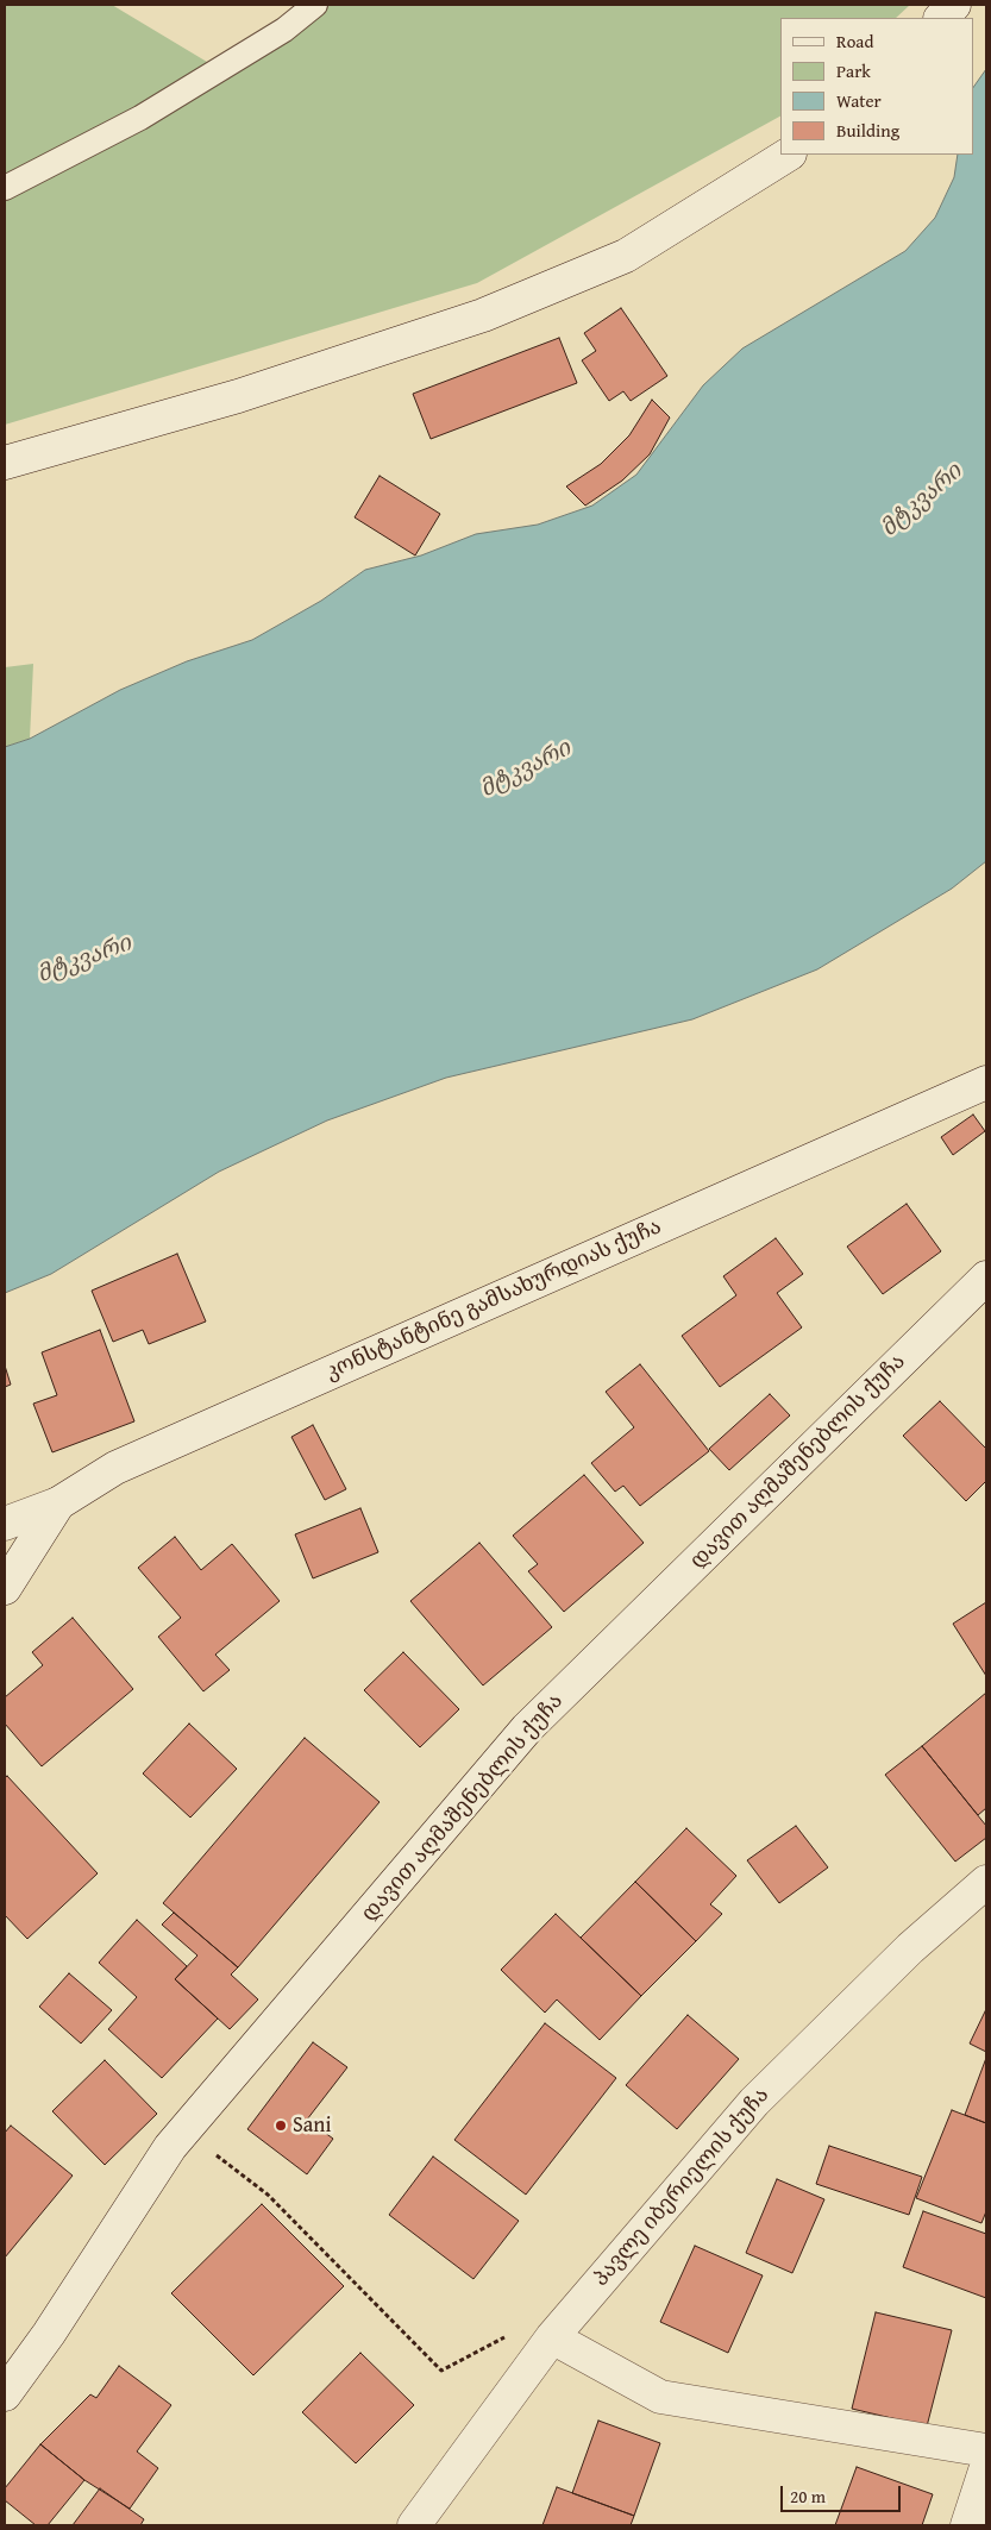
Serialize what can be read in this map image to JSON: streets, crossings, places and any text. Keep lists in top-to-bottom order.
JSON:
{
  "streets": {
    "main road": ["კონსტანტინე გამსახურდიას ქუჩა", "დავით აღმაშენებლის ქუჩა", "პავლე იბერიელის ქუჩა"]
  },
  "water": ["მტკვარი"],
  "places": ["Sani"],
  "legend": [
    "Road",
    "Park",
    "Water",
    "Building"
  ],
  "scale_bar": "20 m"
}
